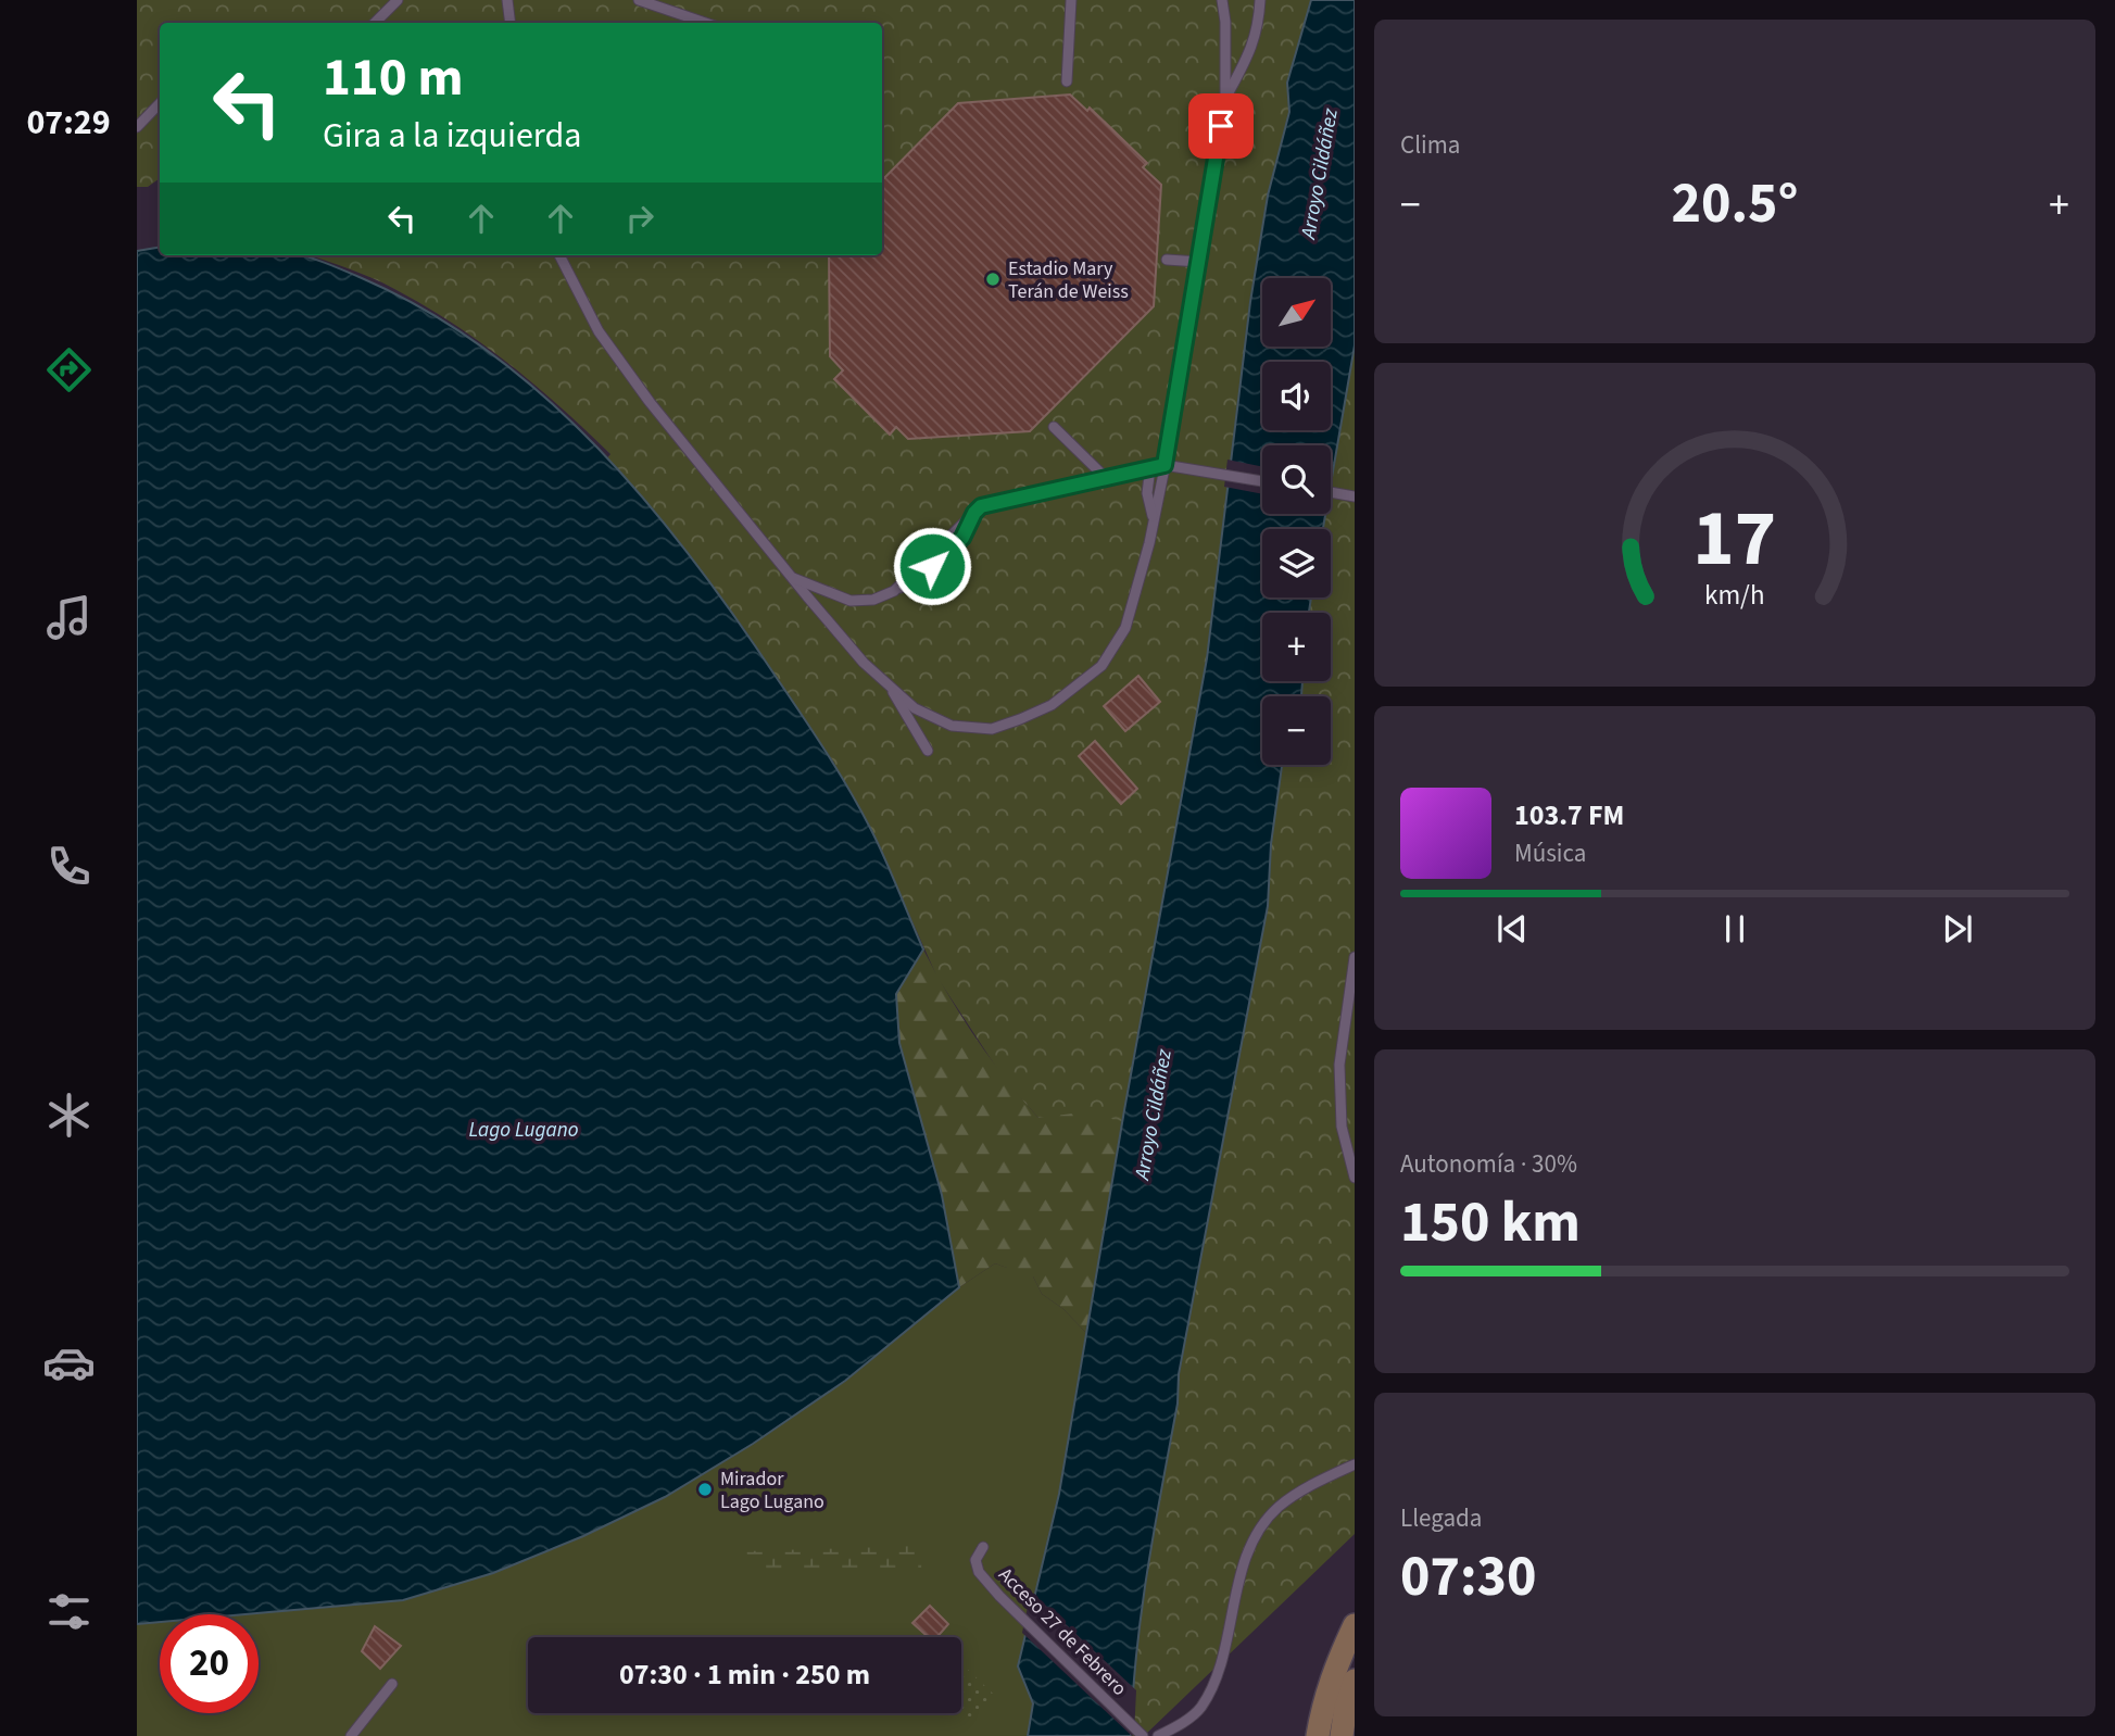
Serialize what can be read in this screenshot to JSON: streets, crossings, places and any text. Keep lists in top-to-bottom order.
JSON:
{
  "streets": {
    "lane": ["Acceso 27 de Febrero"]
  },
  "water": ["Arroyo Cildáñez", "Lago Lugano"],
  "places": ["Estadio Mary Terán de Weiss", "Mirador Lago Lugano"],
  "north": "top right",
  "page": {
    "tabs": "07:29",
    "tile": [
      "Clima",
      ["Autonomía · 30%", "150 km"],
      ["Llegada", "07:30"]
    ],
    "turn": ["110 m", "Gira a la izquierda"],
    "heat": ["−", "20.5°", "+"],
    "map_buttons": ["+", "−"],
    "song": ["103.7 FM", "Música"],
    "limit": "20",
    "trip": "07:30 · 1 min · 250 m",
    "gauge": ["17", "km/h"]
  }
}
